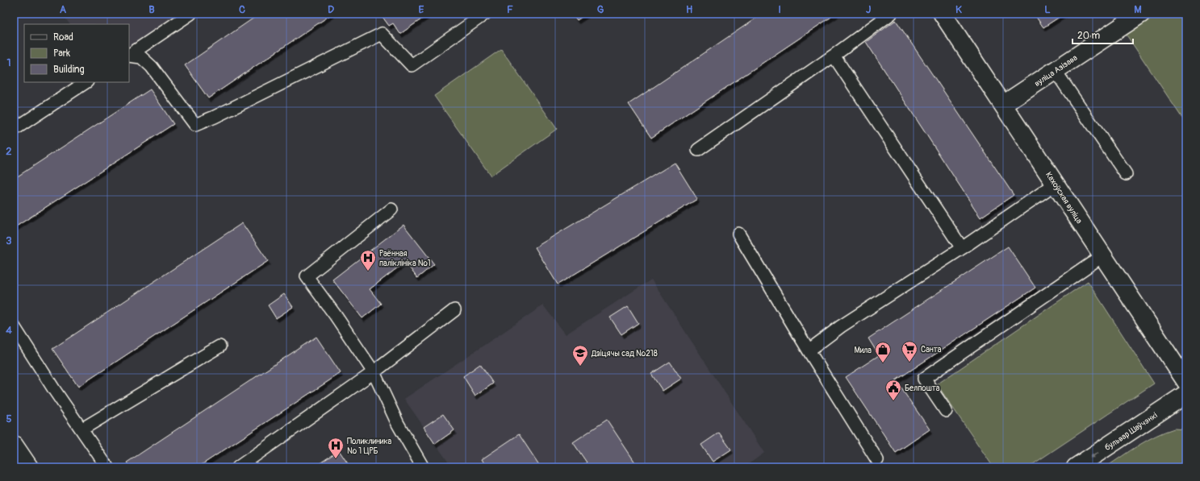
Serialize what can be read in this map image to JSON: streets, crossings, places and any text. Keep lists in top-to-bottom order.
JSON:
{
  "streets": {
    "street": ["вуліца Азізава", "Кахоўская вуліца", "бульвар Шаўчэнкі"]
  },
  "crossings": [
    ["вуліца Азізава", "Кахоўская вуліца"]
  ],
  "one_way": ["бульвар Шаўчэнкі"],
  "places": {
    "hospital": ["Раённая паліклініка №1", "Поликлиника № 1 ЦРБ"],
    "supermarket": ["Санта"],
    "shop": ["Мила"],
    "school or university": ["Дзіцячы сад №218"],
    "public building": ["Белпошта"]
  },
  "legend": ["Road", "Park", "Building"],
  "scale_bar": "20 m",
  "grid": {
    "columns": [
      "A",
      "B",
      "C",
      "D",
      "E",
      "F",
      "G",
      "H",
      "I",
      "J",
      "K",
      "L",
      "M"
    ],
    "rows": [
      "1",
      "2",
      "3",
      "4",
      "5"
    ]
  }
}
